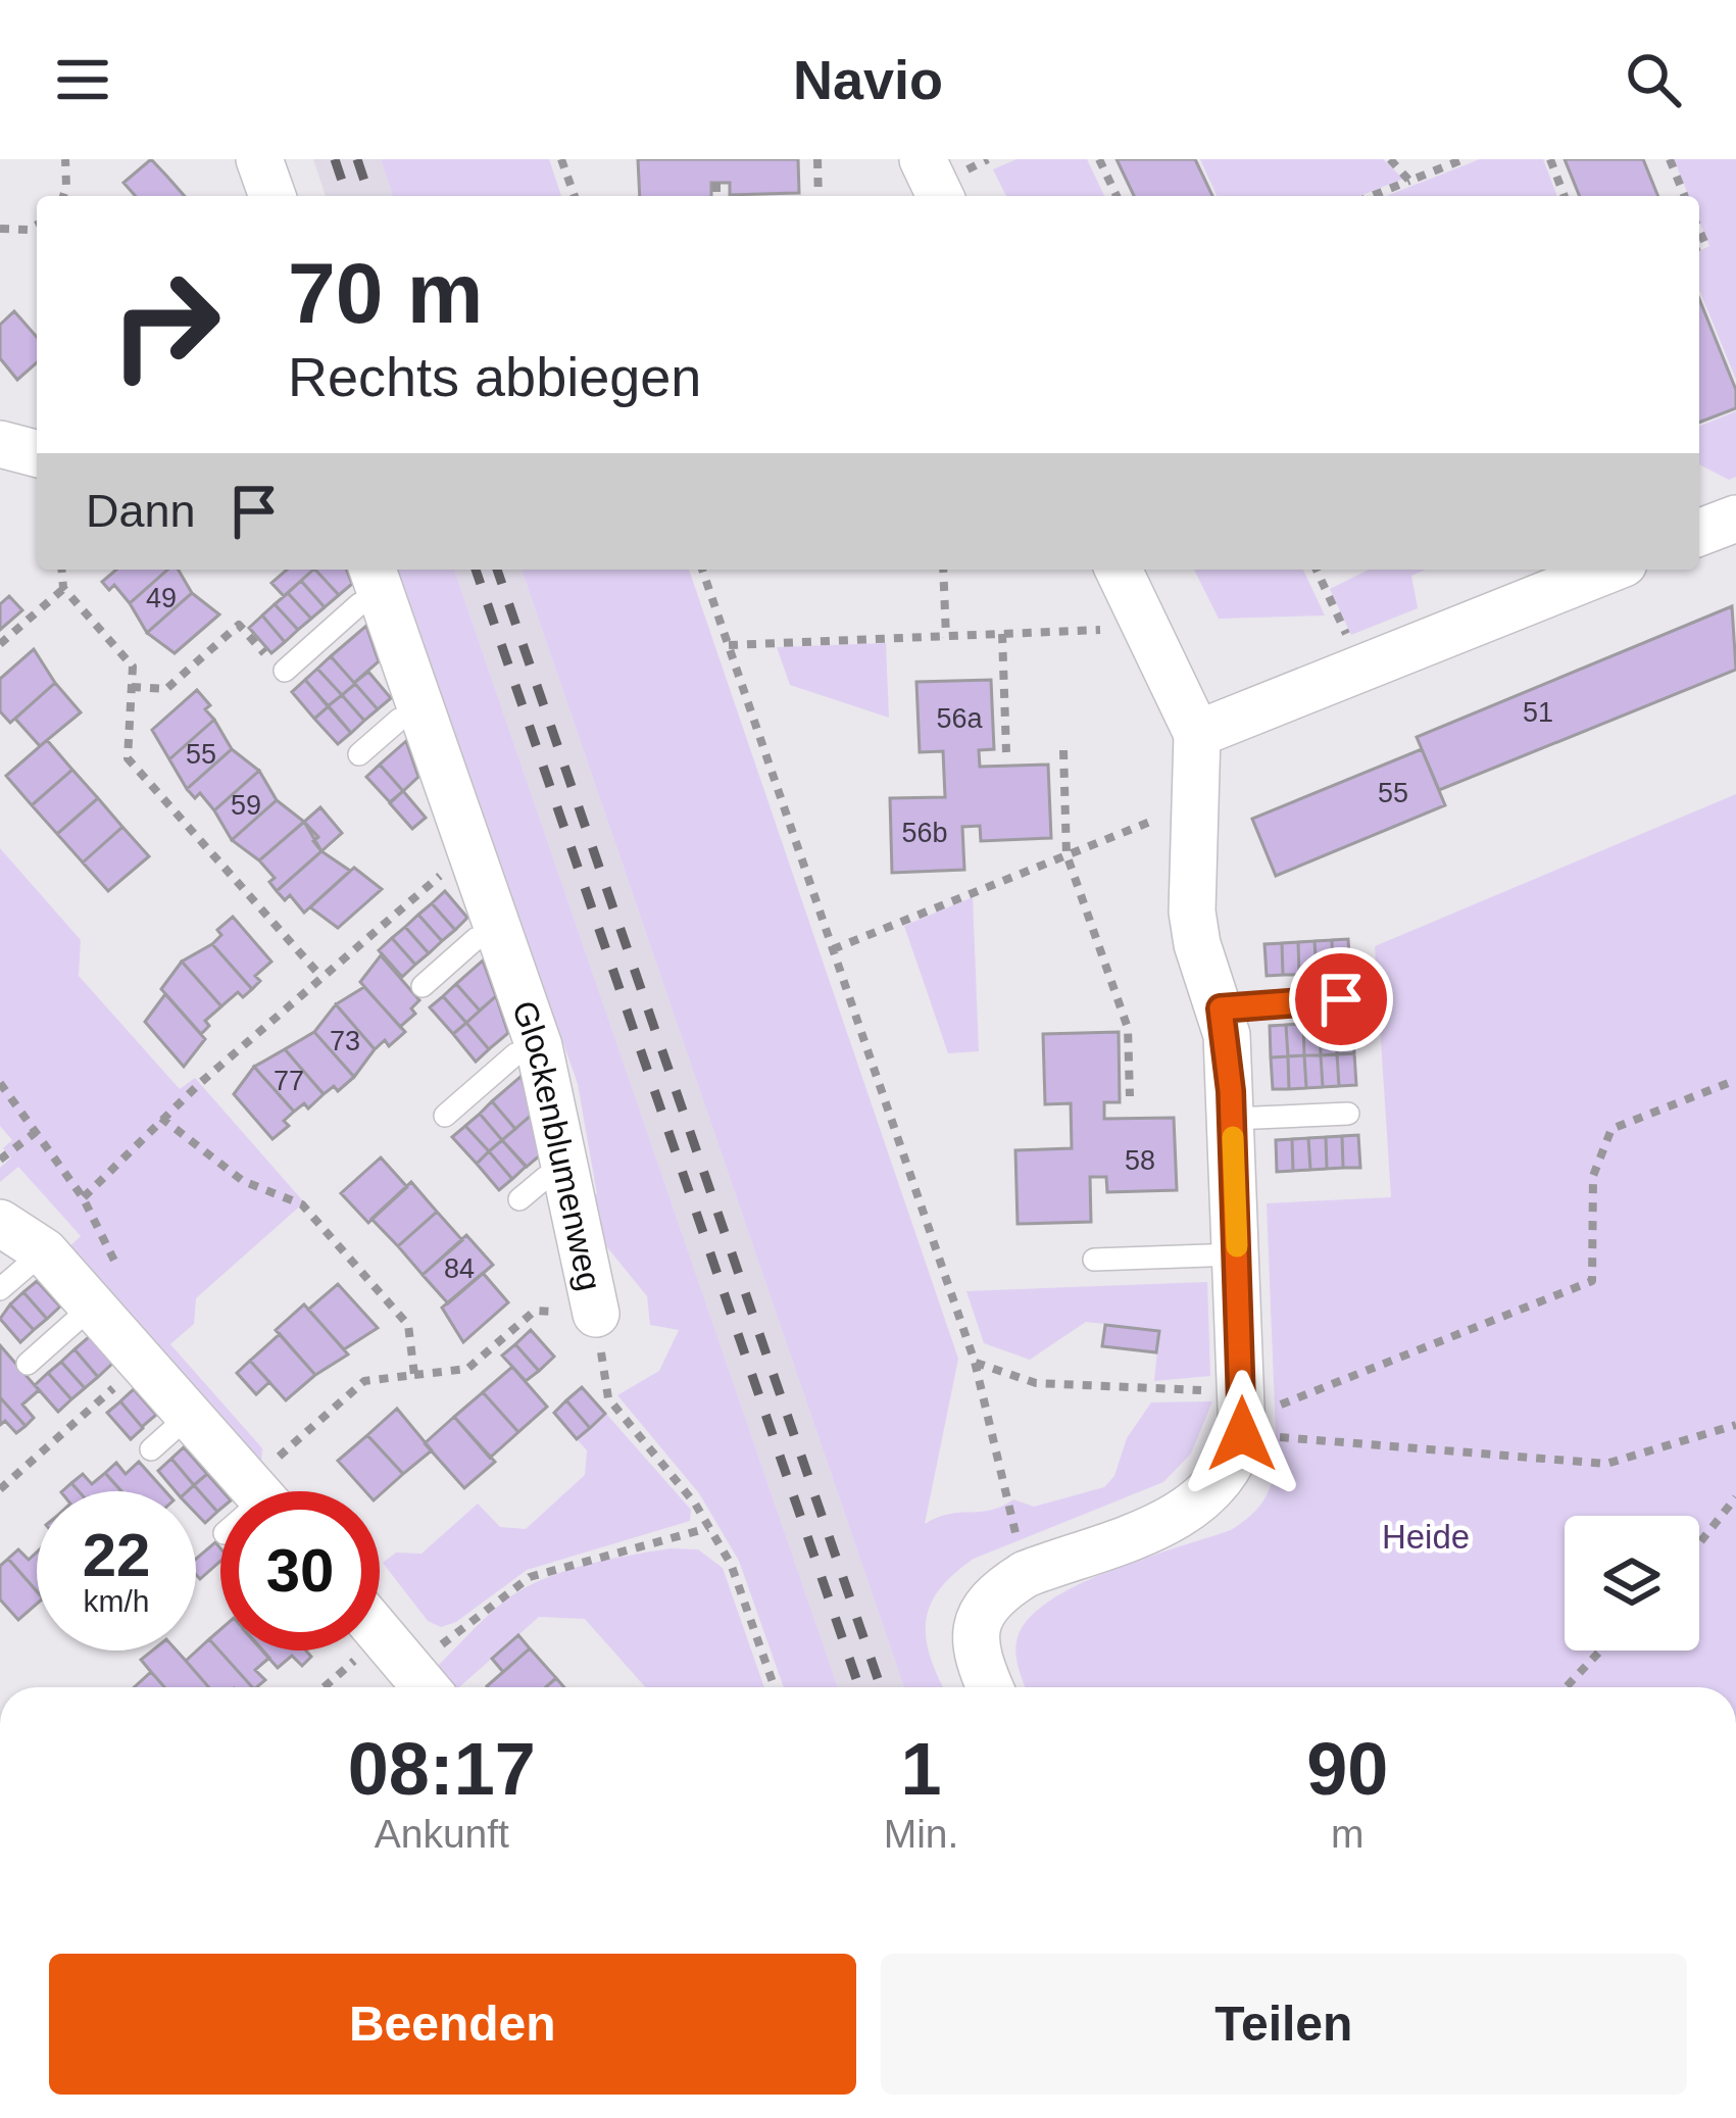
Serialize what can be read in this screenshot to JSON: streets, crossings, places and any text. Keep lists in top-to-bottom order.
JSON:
{
  "streets": {
    "street": ["Glockenblumenweg"]
  },
  "parks": ["Heide"],
  "house_numbers": [
    "49",
    "51",
    "56a",
    "55",
    "55",
    "59",
    "56b",
    "73",
    "77",
    "58",
    "84"
  ],
  "page": {
    "header": "Navio",
    "turn": ["70 m", "Rechts abbiegen"],
    "then": "Dann",
    "speed": "22 km/h",
    "limit": "30",
    "eta": [
      "08:17",
      "Ankunft",
      "1",
      "Min.",
      "90",
      "m"
    ],
    "buttons": ["Beenden", "Teilen"]
  }
}
